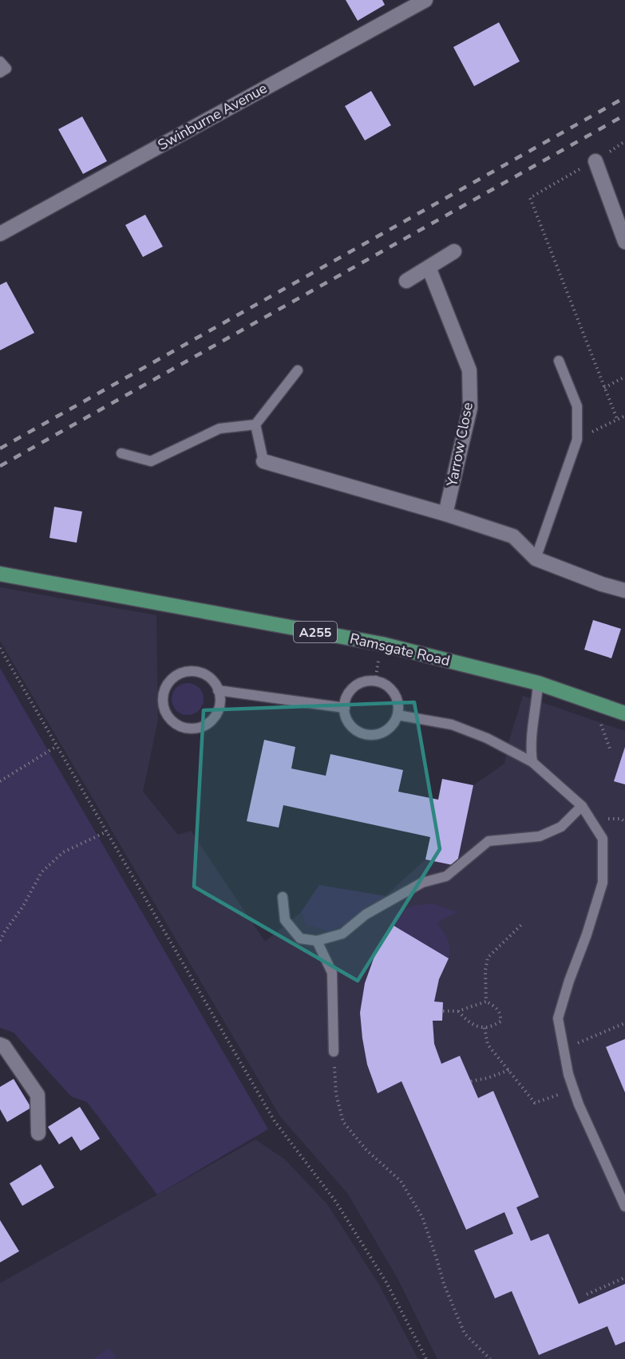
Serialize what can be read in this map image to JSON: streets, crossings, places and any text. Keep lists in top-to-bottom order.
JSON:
{
  "streets": {
    "main road": ["A255", "Ramsgate Road"],
    "street": ["Swinburne Avenue", "Yarrow Close"]
  }
}
